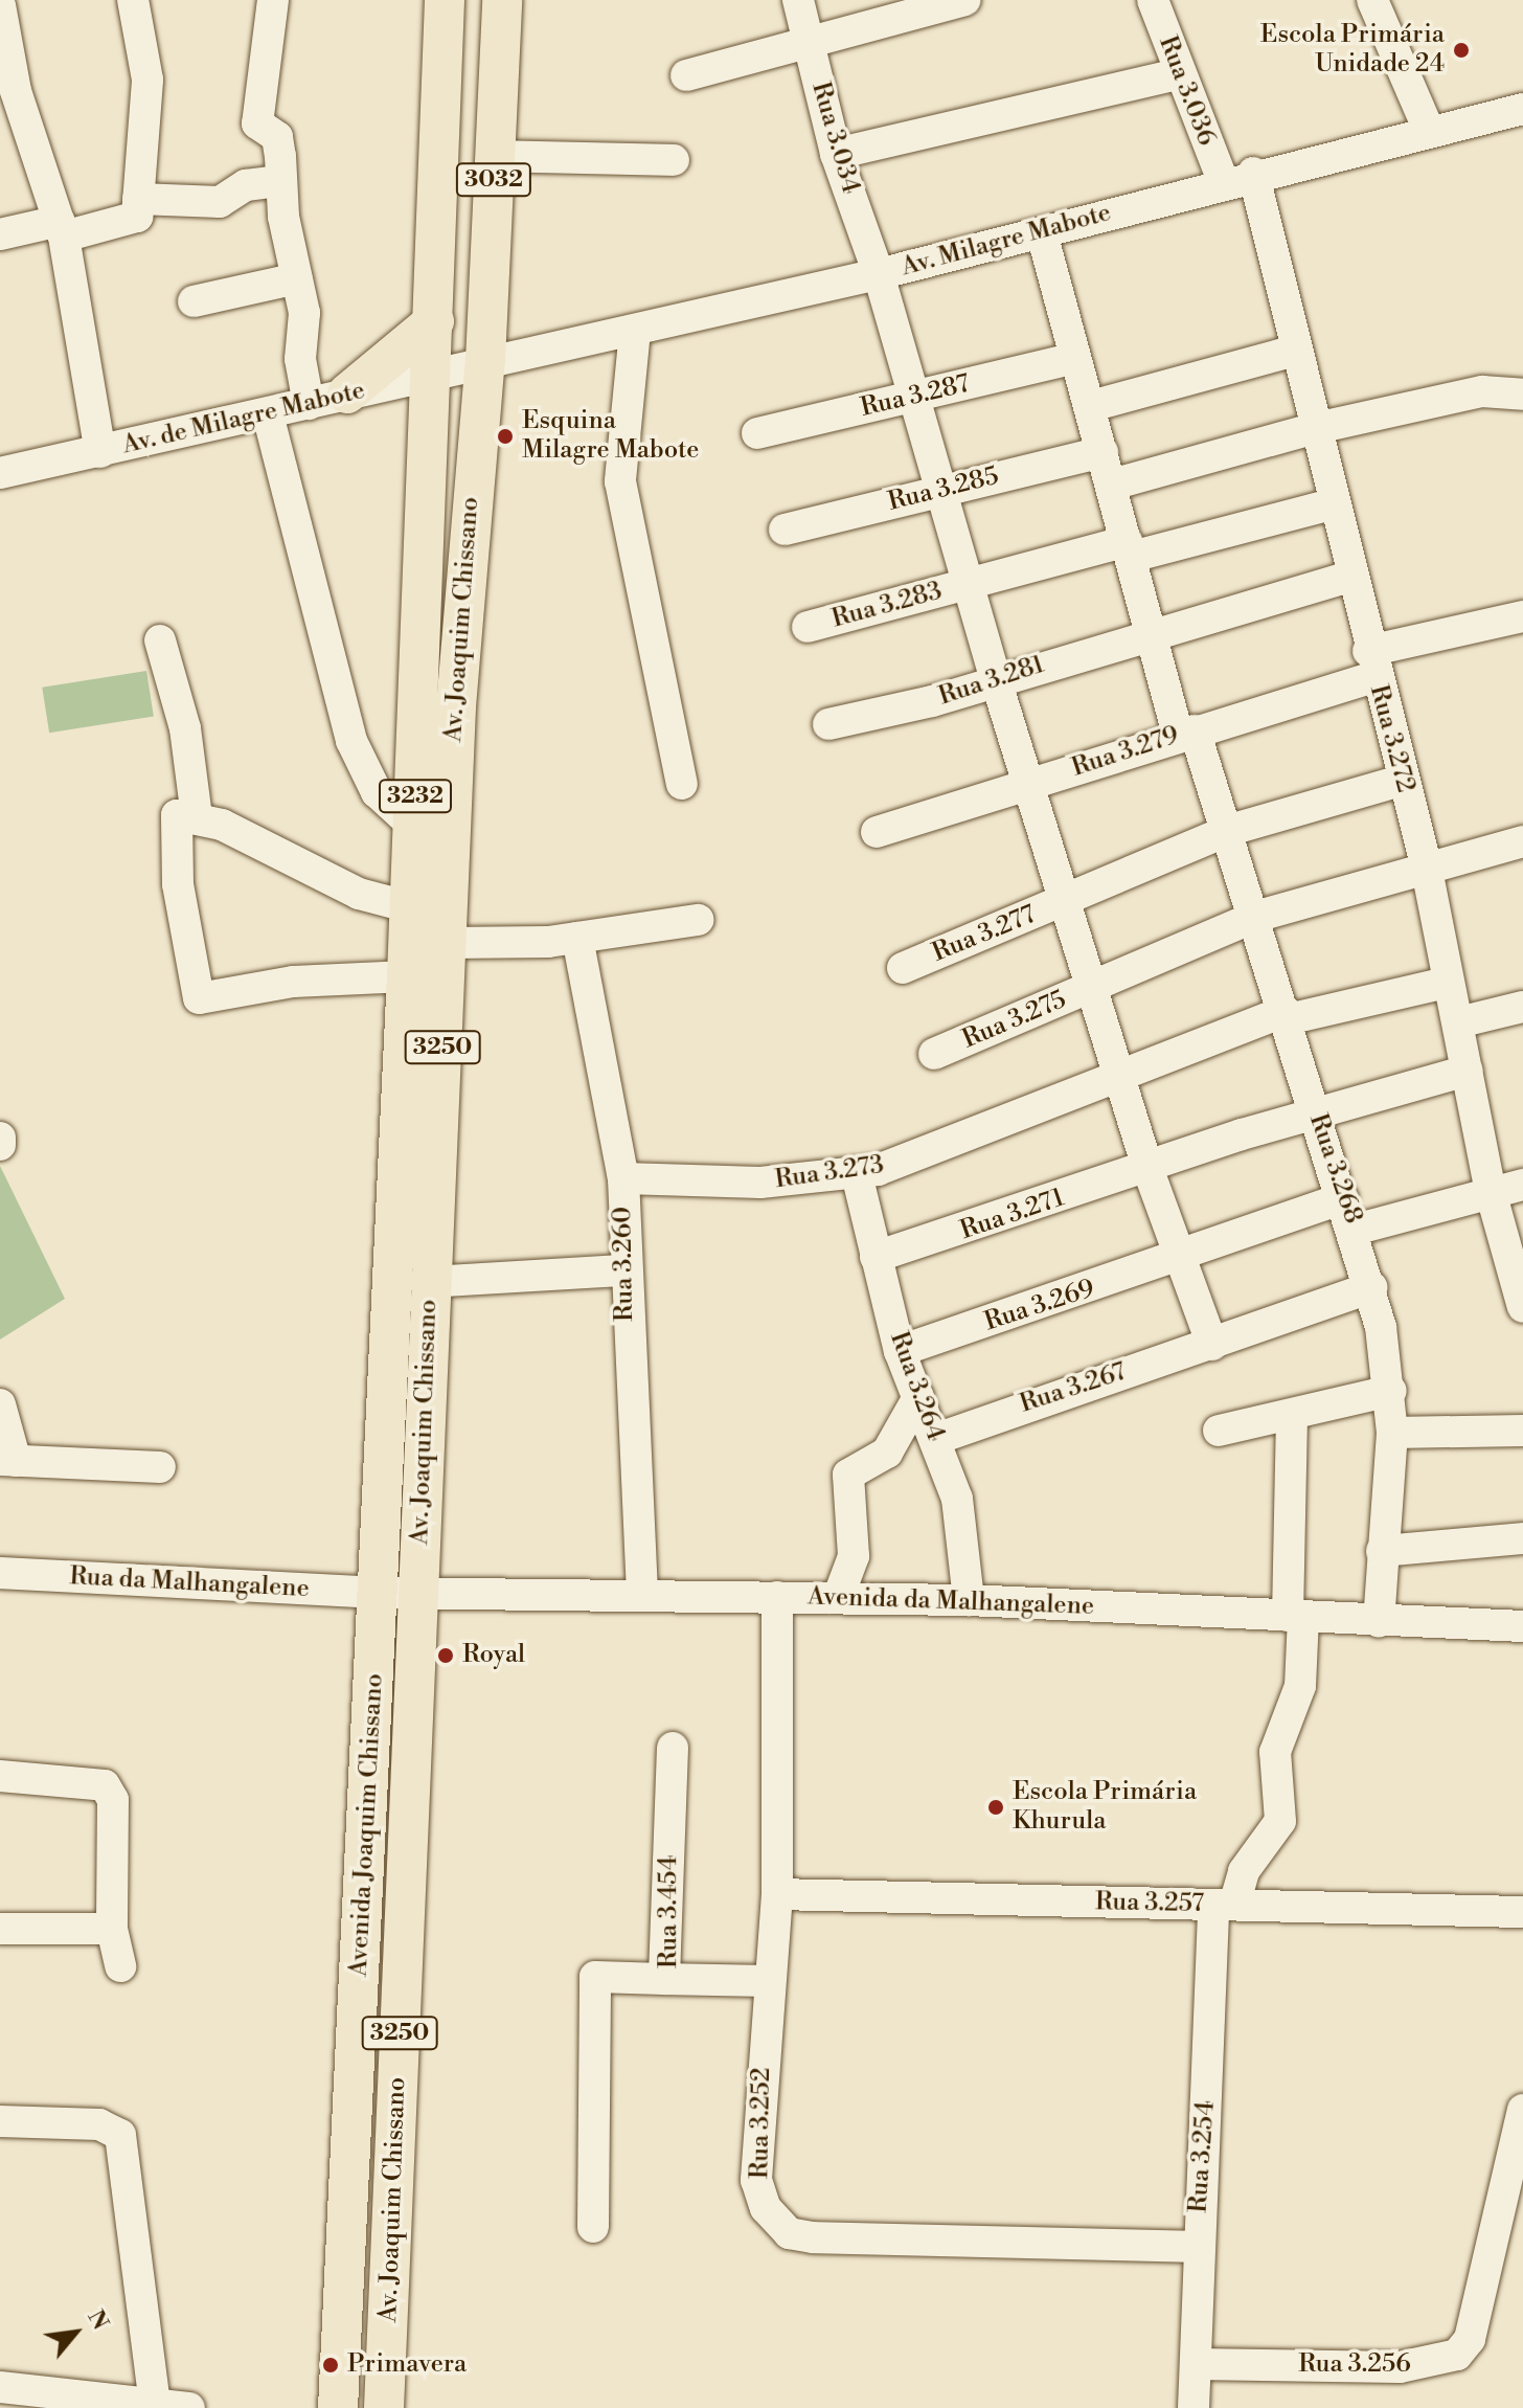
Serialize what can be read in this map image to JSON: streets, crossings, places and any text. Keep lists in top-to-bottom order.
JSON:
{
  "streets": {
    "main road": [
      "3032",
      "Av. Joaquim Chissano",
      "3232",
      "3250",
      "Avenida Joaquim Chissano"
    ],
    "street": [
      "Rua 3.036",
      "Rua 3.034",
      "Av. Milagre Mabote",
      "Rua 3.287",
      "Av. de Milagre Mabote",
      "Rua 3.285",
      "Rua 3.283",
      "Rua 3.281",
      "Rua 3.272",
      "Rua 3.279",
      "Rua 3.277",
      "Rua 3.275",
      "Rua 3.268",
      "Rua 3.273",
      "Rua 3.271",
      "Rua 3.260",
      "Rua 3.269",
      "Rua 3.264",
      "Rua 3.267",
      "Rua da Malhangalene",
      "Avenida da Malhangalene",
      "Rua 3.257",
      "Rua 3.454",
      "Rua 3.252",
      "Rua 3.254",
      "Rua 3.256"
    ]
  },
  "crossings": [
    ["Rua 3.036", "Av. Milagre Mabote"],
    ["Rua 3.034", "Av. Milagre Mabote"],
    ["Rua 3.034", "Rua 3.287"],
    ["Rua 3.034", "Rua 3.285"],
    ["Rua 3.034", "Rua 3.283"],
    ["Rua 3.034", "Rua 3.281"],
    ["Rua 3.034", "Rua 3.279"],
    ["Rua 3.034", "Rua 3.277"],
    ["Rua 3.034", "Rua 3.275"],
    ["Rua 3.034", "Rua 3.273"],
    ["Rua 3.034", "Rua 3.271"],
    ["Rua 3.034", "Rua 3.269"],
    ["Rua 3.034", "Rua 3.267"],
    ["3032", "Av. Milagre Mabote"],
    ["3032", "Av. de Milagre Mabote"],
    ["3032", "Av. Joaquim Chissano"],
    ["Av. Milagre Mabote", "Av. de Milagre Mabote"],
    ["Av. Milagre Mabote", "Av. Joaquim Chissano"],
    ["Av. Milagre Mabote", "Rua 3.272"],
    ["Av. Milagre Mabote", "Rua 3.268"],
    ["Rua 3.287", "Rua 3.268"],
    ["Av. de Milagre Mabote", "Av. Joaquim Chissano"],
    ["Rua 3.285", "Rua 3.268"],
    ["Rua 3.283", "Rua 3.272"],
    ["Rua 3.283", "Rua 3.268"],
    ["Av. Joaquim Chissano", "Rua da Malhangalene"],
    ["Av. Joaquim Chissano", "Avenida da Malhangalene"],
    ["Av. Joaquim Chissano", "Avenida Joaquim Chissano"],
    ["Rua 3.281", "Rua 3.272"],
    ["Rua 3.281", "Rua 3.268"],
    ["Rua 3.272", "Rua 3.279"],
    ["Rua 3.272", "Rua 3.277"],
    ["Rua 3.272", "Rua 3.275"],
    ["Rua 3.272", "Rua 3.273"],
    ["Rua 3.272", "Rua 3.271"],
    ["Rua 3.279", "Rua 3.268"],
    ["Rua 3.277", "Rua 3.268"],
    ["Rua 3.275", "Rua 3.268"],
    ["Rua 3.268", "Rua 3.273"],
    ["Rua 3.268", "Rua 3.271"],
    ["Rua 3.268", "Rua 3.269"],
    ["Rua 3.268", "Rua 3.267"],
    ["Rua 3.268", "Avenida da Malhangalene"],
    ["Rua 3.273", "Rua 3.260"],
    ["Rua 3.273", "Rua 3.264"],
    ["Rua 3.271", "Rua 3.264"],
    ["Rua 3.260", "Avenida da Malhangalene"],
    ["Rua 3.269", "Rua 3.264"],
    ["Rua 3.264", "Rua 3.267"],
    ["Rua 3.264", "Avenida da Malhangalene"],
    ["Rua da Malhangalene", "Avenida da Malhangalene"],
    ["Rua da Malhangalene", "Avenida Joaquim Chissano"],
    ["Avenida da Malhangalene", "Avenida Joaquim Chissano"],
    ["Avenida da Malhangalene", "Rua 3.252"],
    ["Avenida da Malhangalene", "Rua 3.254"],
    ["Rua 3.257", "Rua 3.252"],
    ["Rua 3.257", "Rua 3.254"],
    ["Rua 3.454", "Rua 3.252"],
    ["Rua 3.252", "Rua 3.254"],
    ["Rua 3.254", "Rua 3.256"]
  ],
  "places": [
    "Escola Primária Unidade 24",
    "Esquina Milagre Mabote",
    "Royal",
    "Escola Primária Khurula",
    "Primavera"
  ],
  "north": "top right"
}
